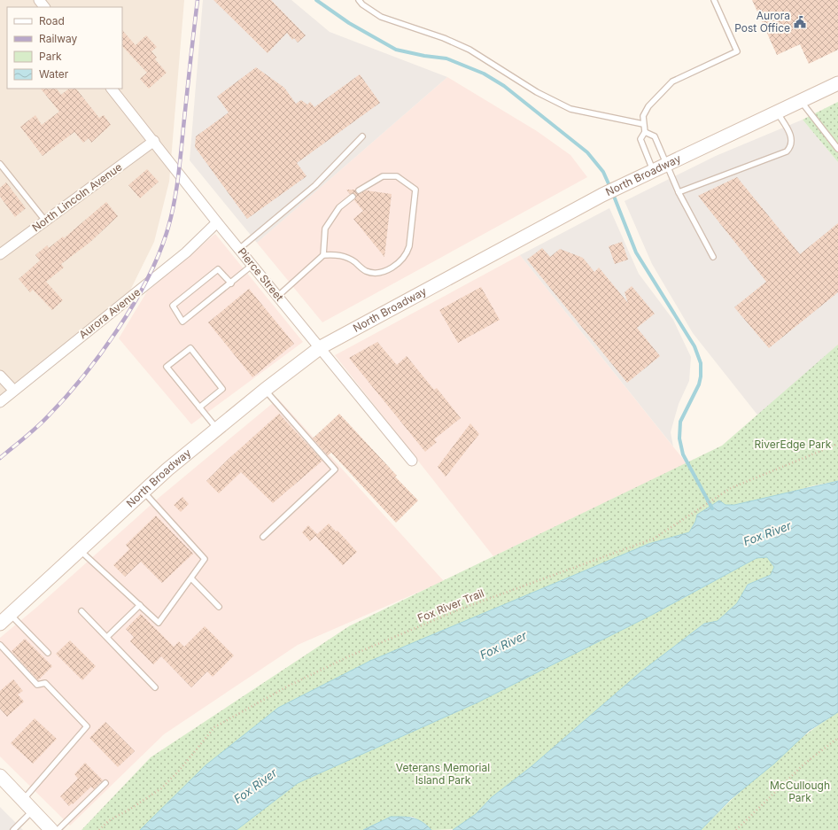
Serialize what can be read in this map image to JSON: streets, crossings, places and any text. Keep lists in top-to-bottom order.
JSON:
{
  "streets": {
    "main road": ["North Broadway"],
    "street": ["North Lincoln Avenue", "Pierce Street", "Aurora Avenue"],
    "path": ["Fox River Trail"]
  },
  "crossings": [
    ["North Broadway", "Pierce Street"],
    ["North Lincoln Avenue", "Pierce Street"],
    ["Pierce Street", "Aurora Avenue"]
  ],
  "water": ["Fox River"],
  "parks": ["RiverEdge Park", "Veterans Memorial Island Park", "McCullough Park"],
  "places": {
    "public building": ["Aurora Post Office"]
  },
  "legend": [
    "Road",
    "Railway",
    "Park",
    "Water"
  ]
}
